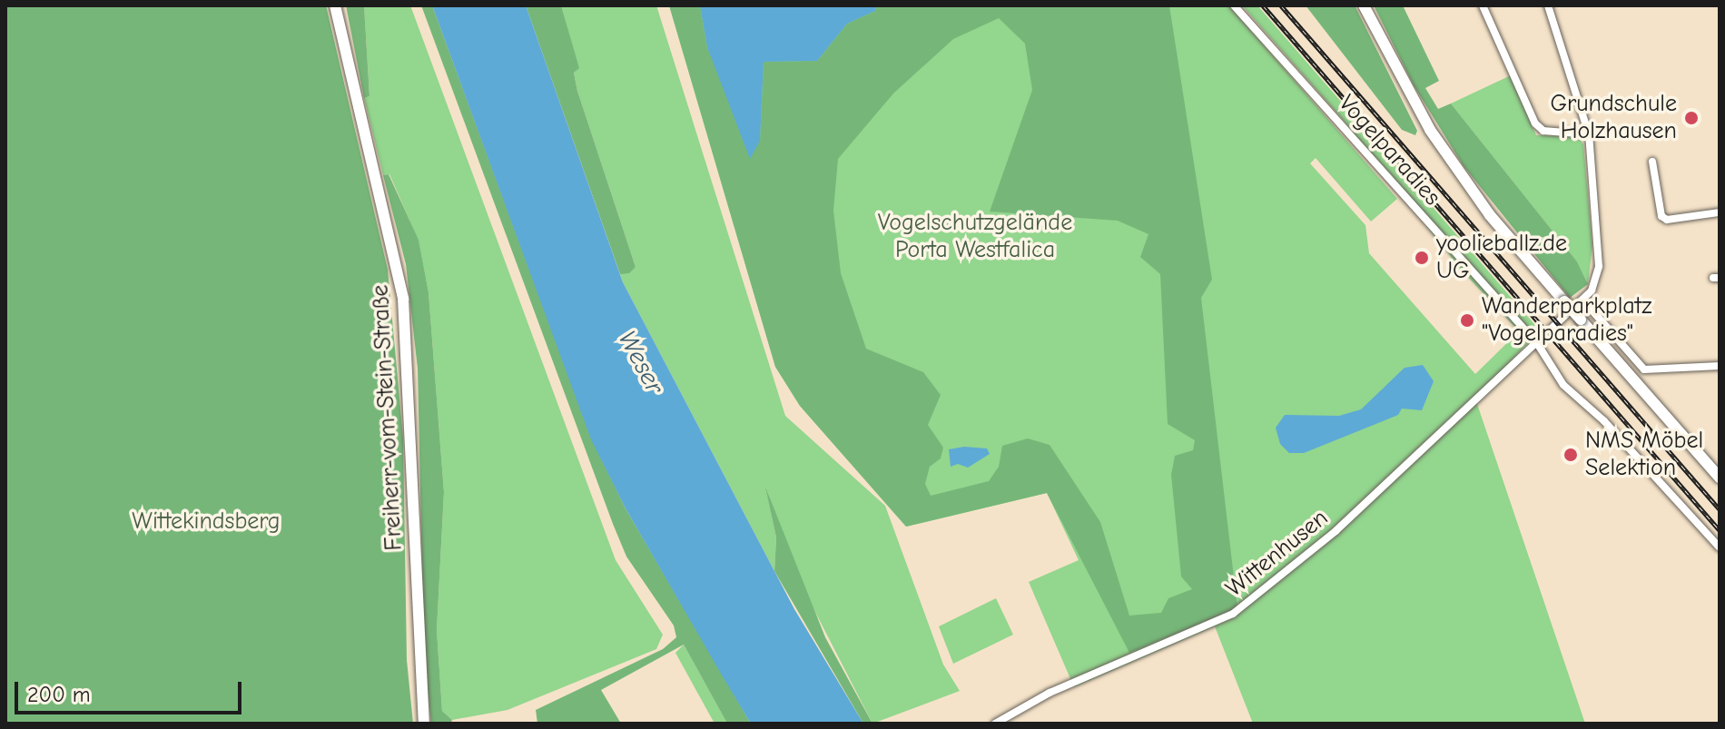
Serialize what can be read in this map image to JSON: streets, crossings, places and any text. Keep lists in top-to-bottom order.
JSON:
{
  "streets": {
    "main road": ["Freiherr-vom-Stein-Straße"],
    "street": ["Vogelparadies", "Wittenhusen"]
  },
  "crossings": [
    ["Vogelparadies", "Wittenhusen"]
  ],
  "water": ["Weser"],
  "parks": ["Vogelschutzgelände Porta Westfalica", "Wittekindsberg"],
  "places": [
    "Grundschule Holzhausen",
    "yoolieballz.de UG",
    "Wanderparkplatz \"Vogelparadies\"",
    "NMS Möbel Selektion"
  ],
  "scale_bar": "200 m"
}
